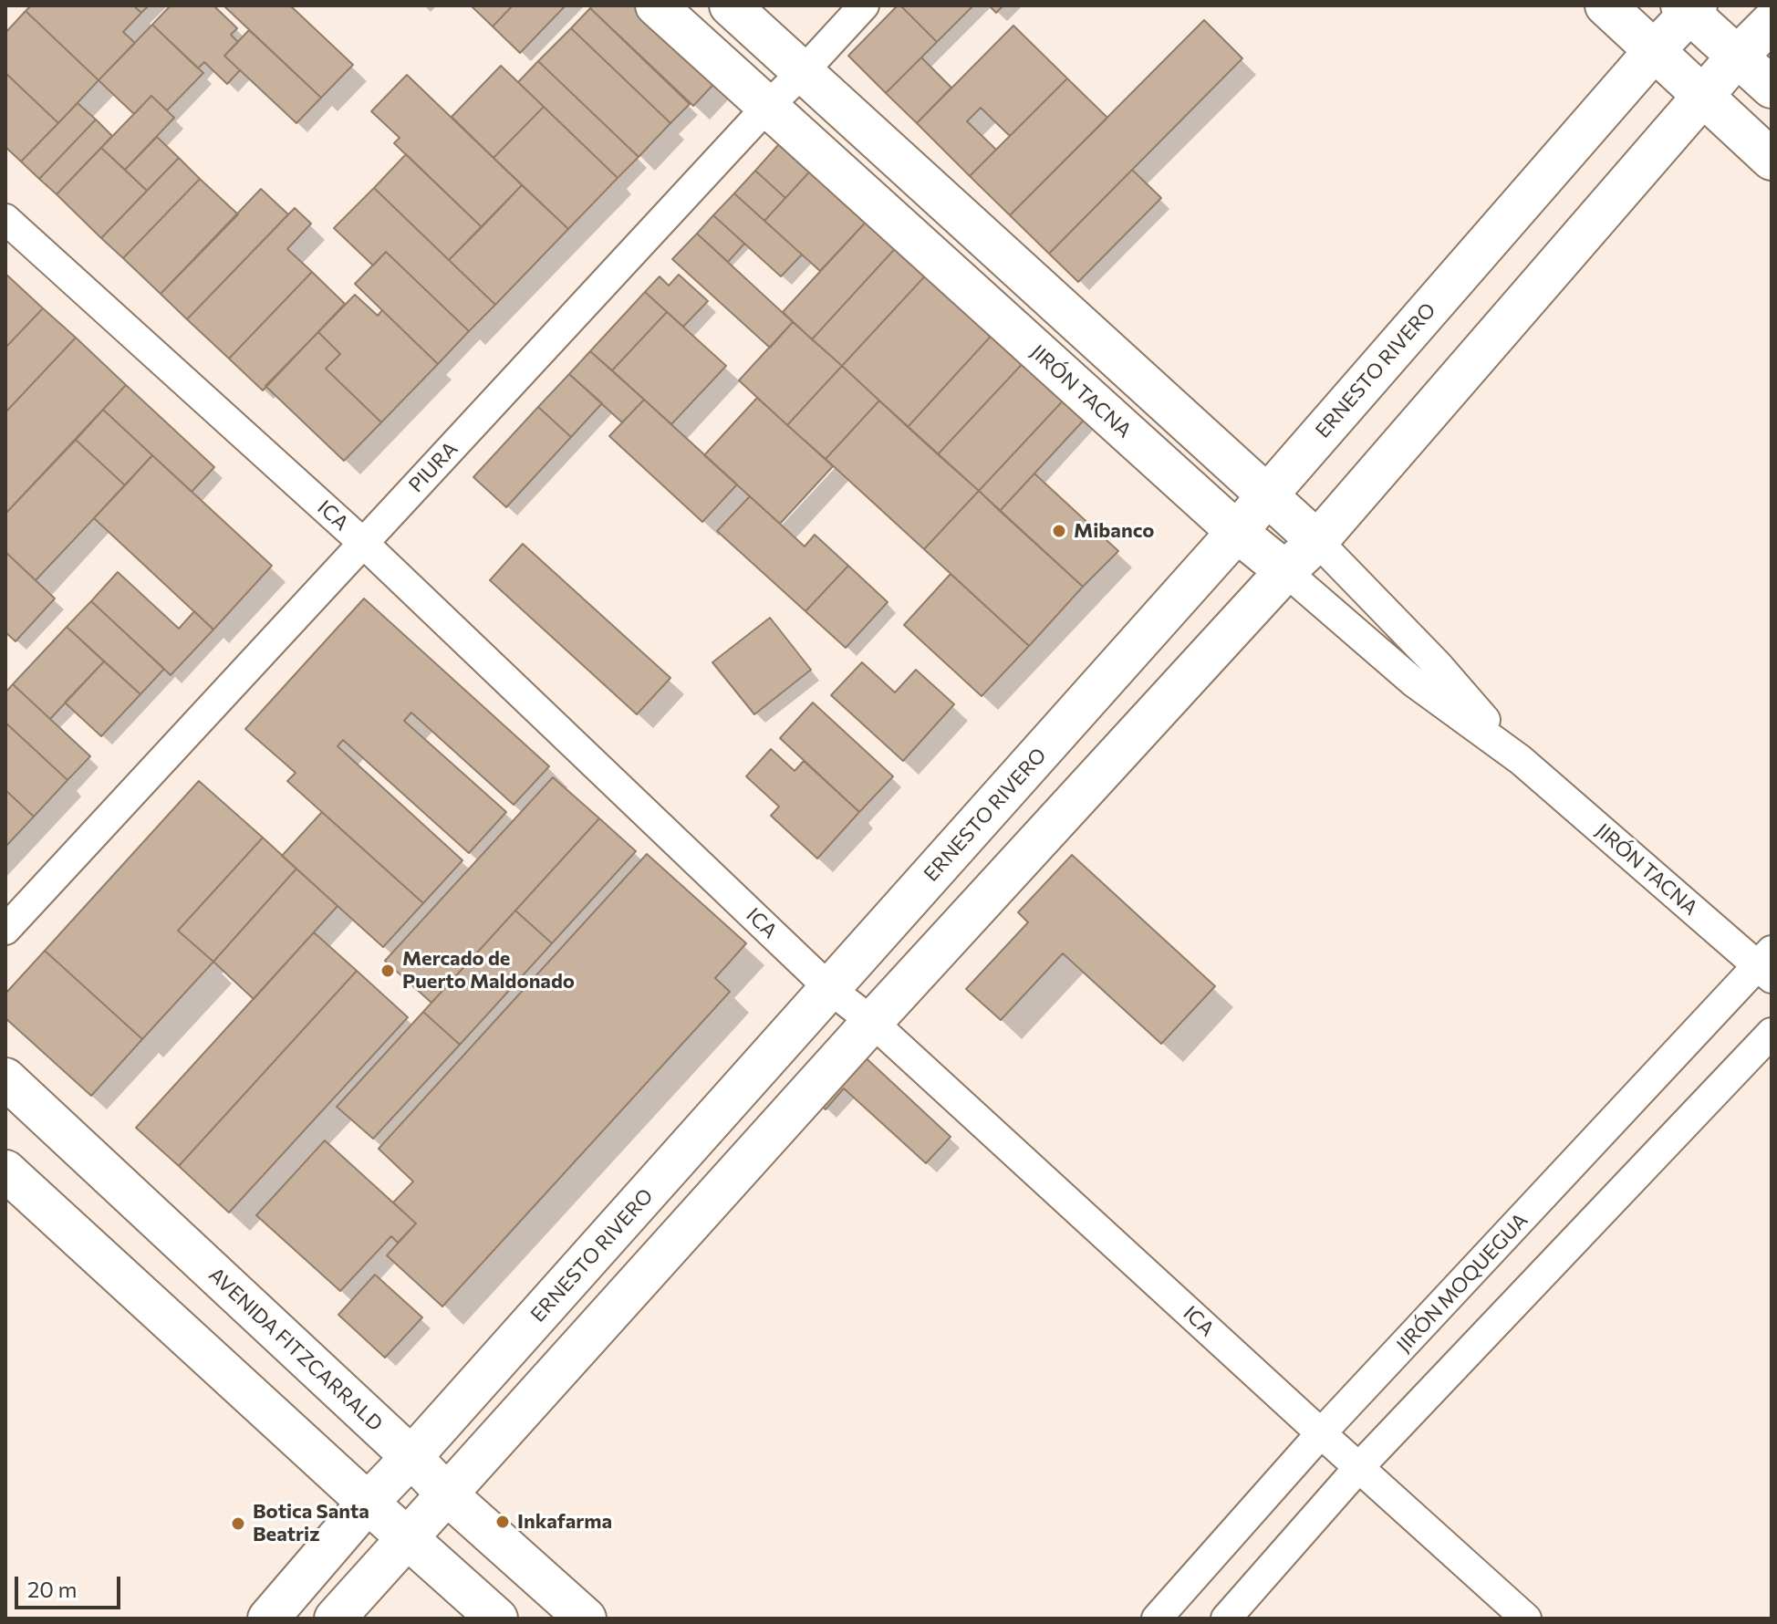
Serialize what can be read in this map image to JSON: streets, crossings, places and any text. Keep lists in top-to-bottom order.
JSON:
{
  "streets": {
    "main road": ["ERNESTO RIVERO", "JIRÓN TACNA", "AVENIDA FITZCARRALD"],
    "street": ["PIURA", "ICA", "JIRÓN MOQUEGUA"]
  },
  "crossings": [
    ["ERNESTO RIVERO", "JIRÓN TACNA"],
    ["ERNESTO RIVERO", "ICA"],
    ["ERNESTO RIVERO", "AVENIDA FITZCARRALD"],
    ["JIRÓN TACNA", "PIURA"],
    ["JIRÓN TACNA", "JIRÓN MOQUEGUA"],
    ["PIURA", "ICA"],
    ["ICA", "JIRÓN MOQUEGUA"]
  ],
  "places": [
    "Mibanco",
    "Mercado de Puerto Maldonado",
    "Inkafarma",
    "Botica Santa Beatriz"
  ],
  "scale_bar": "20 m"
}
